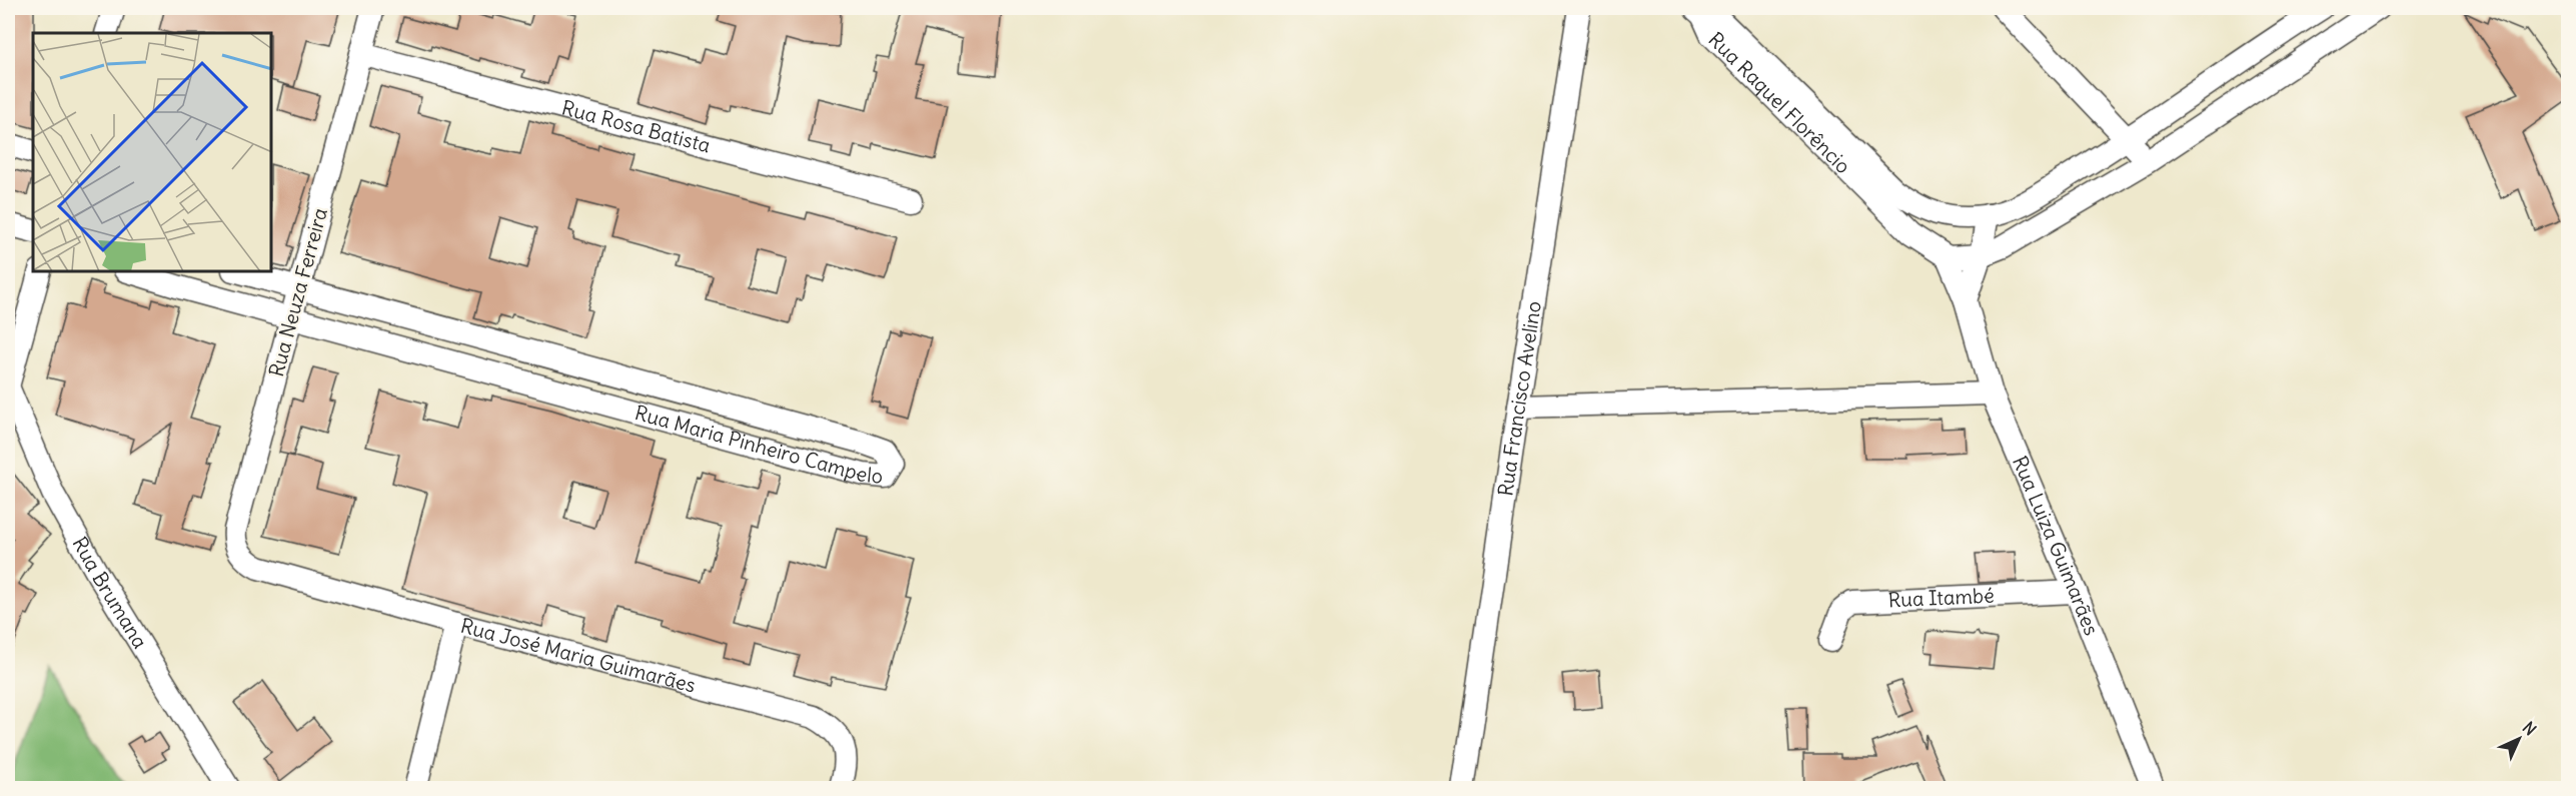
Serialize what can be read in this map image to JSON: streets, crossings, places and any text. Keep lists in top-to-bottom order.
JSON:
{
  "streets": {
    "street": [
      "Rua Raquel Florêncio",
      "Rua Rosa Batista",
      "Rua Neuza Ferreira",
      "Rua Francisco Avelino",
      "Rua Maria Pinheiro Campelo",
      "Rua Luiza Guimarães",
      "Rua Brumana",
      "Rua Itambé",
      "Rua José Maria Guimarães"
    ]
  },
  "crossings": [
    ["Rua Raquel Florêncio", "Rua Luiza Guimarães"],
    ["Rua Rosa Batista", "Rua Neuza Ferreira"],
    ["Rua Neuza Ferreira", "Rua Maria Pinheiro Campelo"],
    ["Rua Neuza Ferreira", "Rua José Maria Guimarães"],
    ["Rua Luiza Guimarães", "Rua Itambé"]
  ],
  "north": "top right"
}
